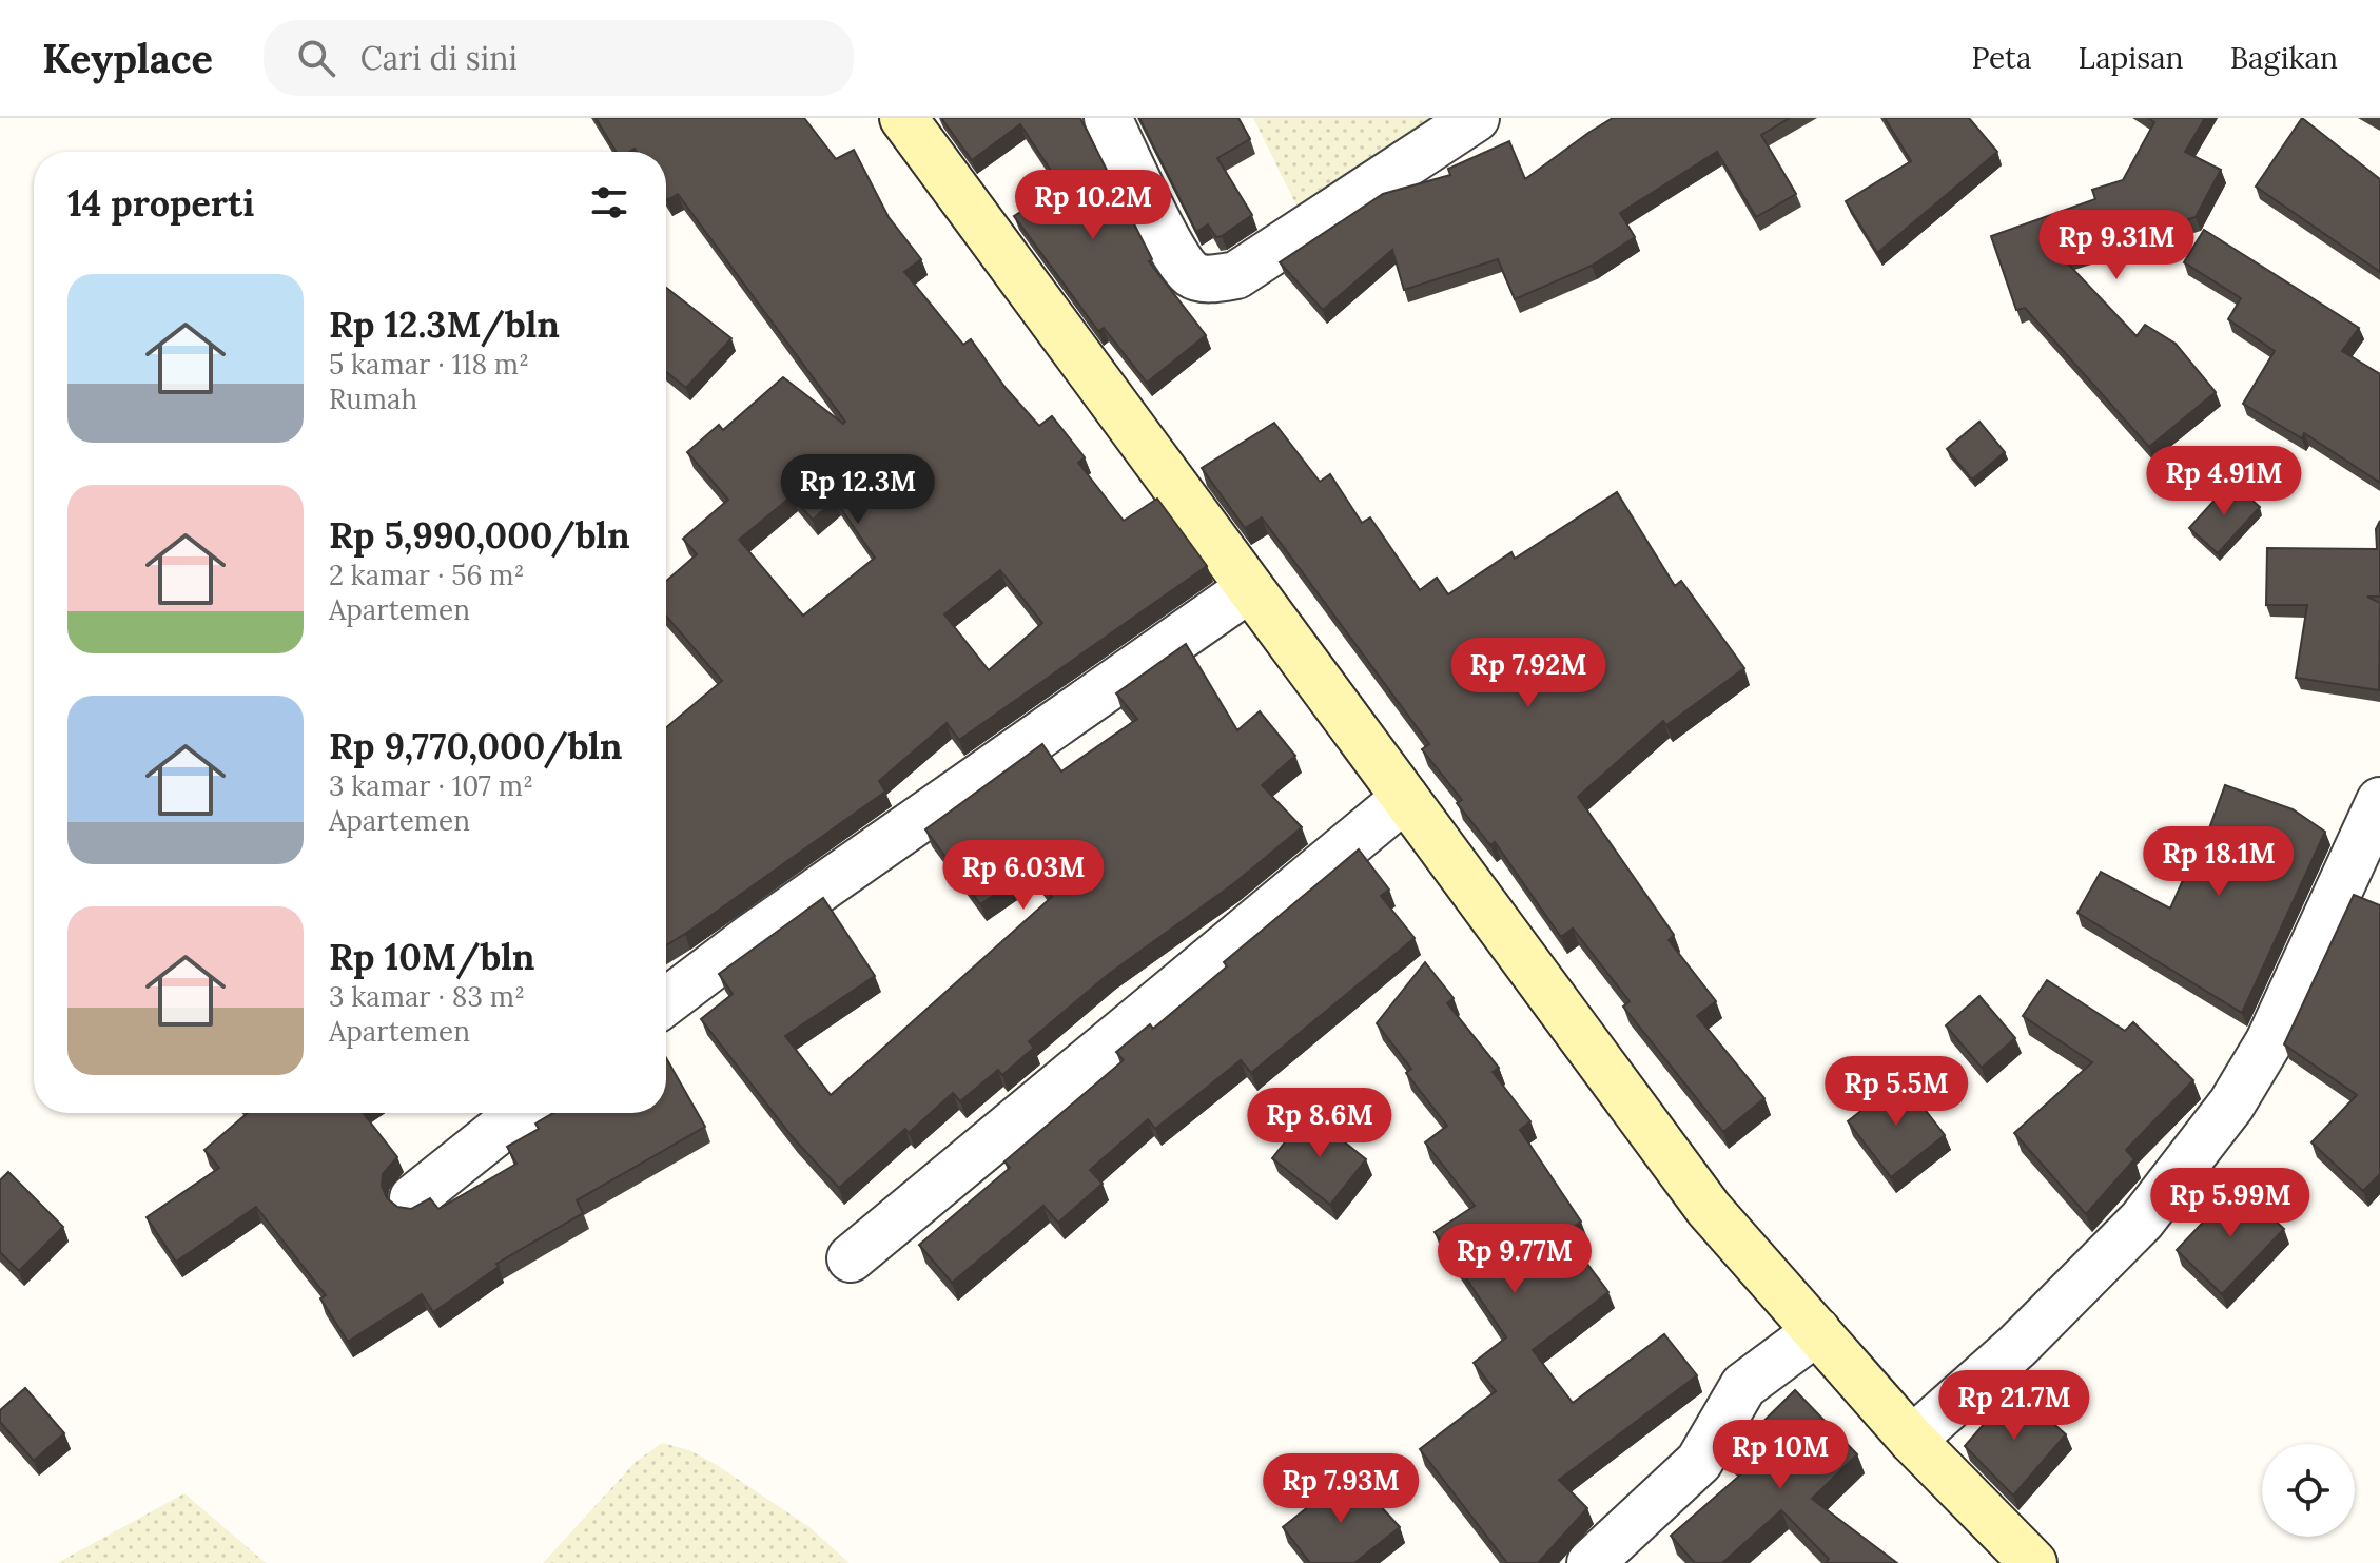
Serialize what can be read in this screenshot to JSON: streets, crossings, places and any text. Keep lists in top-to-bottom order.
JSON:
{
  "page": {
    "header": "Keyplace",
    "search": "Cari di sini",
    "nav": ["Peta", "Lapisan", "Bagikan"],
    "heading": "14 properti",
    "price": [
      "Rp 10.2M",
      "Rp 9.31M",
      "Rp 4.91M",
      "Rp 12.3M",
      "Rp 7.92M",
      "Rp 18.1M",
      "Rp 6.03M",
      "Rp 5.5M",
      "Rp 8.6M",
      "Rp 5.99M",
      "Rp 9.77M",
      "Rp 21.7M",
      "Rp 10M",
      "Rp 7.93M"
    ],
    "list": [
      {
        "name": "Rp 12.3M/bln",
        "note": "5 kamar · 118 m² · Rumah"
      },
      {
        "name": "Rp 5,990,000/bln",
        "note": "2 kamar · 56 m² · Apartemen"
      },
      {
        "name": "Rp 9,770,000/bln",
        "note": "3 kamar · 107 m² · Apartemen"
      },
      {
        "name": "Rp 10M/bln",
        "note": "3 kamar · 83 m² · Apartemen"
      }
    ]
  }
}
